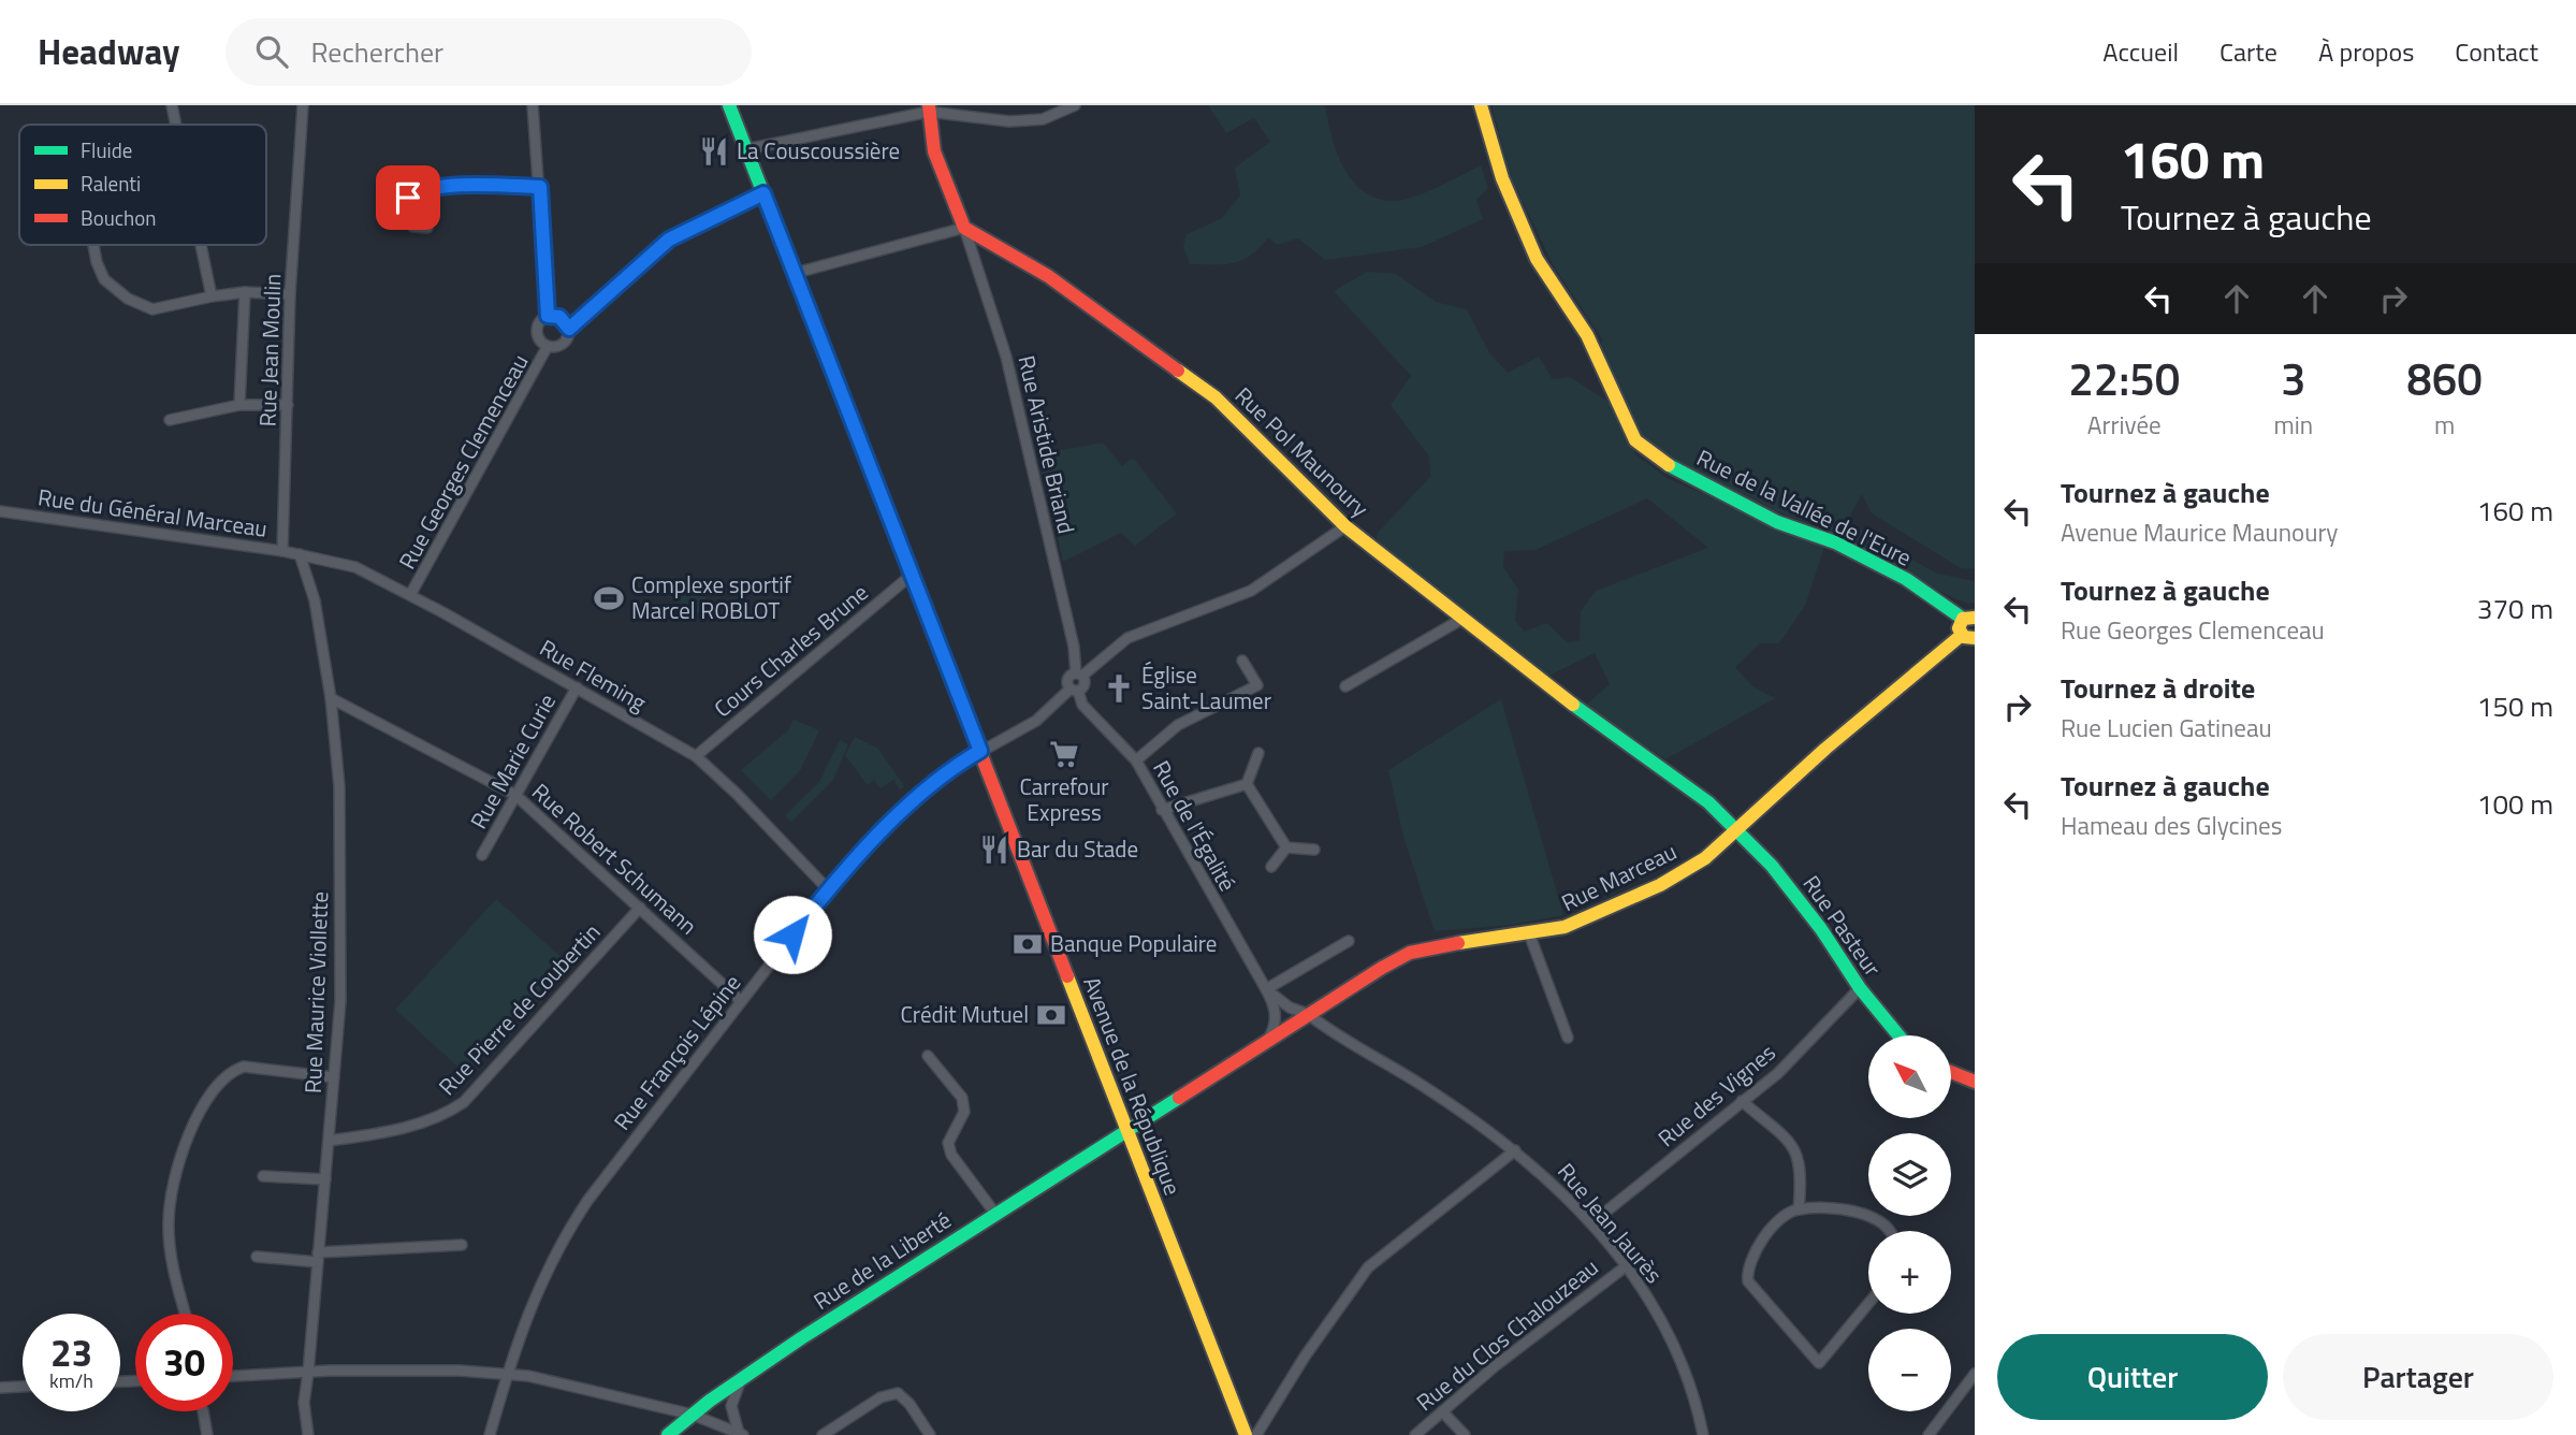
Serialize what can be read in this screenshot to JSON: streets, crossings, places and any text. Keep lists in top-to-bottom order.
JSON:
{
  "streets": {
    "street": [
      "Rue Jean Moulin",
      "Rue Aristide Briand",
      "Rue Pol Maunoury",
      "Rue Georges Clemenceau",
      "Rue de la Vallée de l'Eure",
      "Rue du Général Marceau",
      "Cours Charles Brune",
      "Rue Fleming",
      "Rue Marie Curie",
      "Rue de l'Égalité",
      "Rue Robert Schumann",
      "Rue Marceau",
      "Rue Pasteur",
      "Rue Maurice Viollette",
      "Rue Pierre de Coubertin",
      "Rue François Lépine",
      "Avenue de la République",
      "Rue des Vignes",
      "Rue Jean Jaurès",
      "Rue de la Liberté",
      "Rue du Clos Chalouzeau"
    ]
  },
  "crossings": [
    ["Rue Jean Moulin", "Rue du Général Marceau"],
    ["Rue Aristide Briand", "Rue Pol Maunoury"],
    ["Rue Pol Maunoury", "Rue Marceau"],
    ["Rue Pol Maunoury", "Rue Pasteur"],
    ["Rue Georges Clemenceau", "Rue Fleming"],
    ["Rue du Général Marceau", "Rue Fleming"],
    ["Rue du Général Marceau", "Rue Maurice Viollette"],
    ["Cours Charles Brune", "Rue Fleming"],
    ["Cours Charles Brune", "Avenue de la République"],
    ["Rue Fleming", "Rue Marie Curie"],
    ["Rue Fleming", "Rue Maurice Viollette"],
    ["Rue Fleming", "Rue François Lépine"],
    ["Rue Marie Curie", "Rue Robert Schumann"],
    ["Rue de l'Égalité", "Rue Marceau"],
    ["Rue de l'Égalité", "Rue François Lépine"],
    ["Rue de l'Égalité", "Rue Jean Jaurès"],
    ["Rue Robert Schumann", "Rue Maurice Viollette"],
    ["Rue Robert Schumann", "Rue Pierre de Coubertin"],
    ["Rue Robert Schumann", "Rue François Lépine"],
    ["Rue Marceau", "Rue Pasteur"],
    ["Rue Marceau", "Avenue de la République"],
    ["Rue Marceau", "Rue Jean Jaurès"],
    ["Rue Marceau", "Rue de la Liberté"],
    ["Rue Pasteur", "Rue des Vignes"],
    ["Rue Maurice Viollette", "Rue Pierre de Coubertin"],
    ["Rue François Lépine", "Avenue de la République"],
    ["Avenue de la République", "Rue de la Liberté"],
    ["Rue des Vignes", "Rue Jean Jaurès"],
    ["Rue Jean Jaurès", "Rue du Clos Chalouzeau"]
  ],
  "places": {
    "restaurant": ["La Couscoussière", "Bar du Stade"],
    "sports": ["Complexe sportif Marcel ROBLOT"],
    "church": ["Église Saint-Laumer"],
    "supermarket": ["Carrefour Express"],
    "bank": ["Banque Populaire", "Crédit Mutuel"]
  },
  "legend": ["Fluide", "Ralenti", "Bouchon"],
  "north": "top left",
  "page": {
    "header": "Headway",
    "search": "Rechercher",
    "nav": [
      "Accueil",
      "Carte",
      "À propos",
      "Contact"
    ],
    "turn": ["160 m", "Tournez à gauche"],
    "eta": [
      "22:50",
      "Arrivée",
      "3",
      "min",
      "860",
      "m"
    ],
    "list": [
      {
        "name": "Tournez à gauche",
        "note": "Avenue Maurice Maunoury",
        "value": "160 m"
      },
      {
        "name": "Tournez à gauche",
        "note": "Rue Georges Clemenceau",
        "value": "370 m"
      },
      {
        "name": "Tournez à droite",
        "note": "Rue Lucien Gatineau",
        "value": "150 m"
      },
      {
        "name": "Tournez à gauche",
        "note": "Hameau des Glycines",
        "value": "100 m"
      }
    ],
    "map_buttons": ["+", "−"],
    "speed": "23 km/h",
    "limit": "30",
    "buttons": ["Quitter", "Partager"]
  }
}
